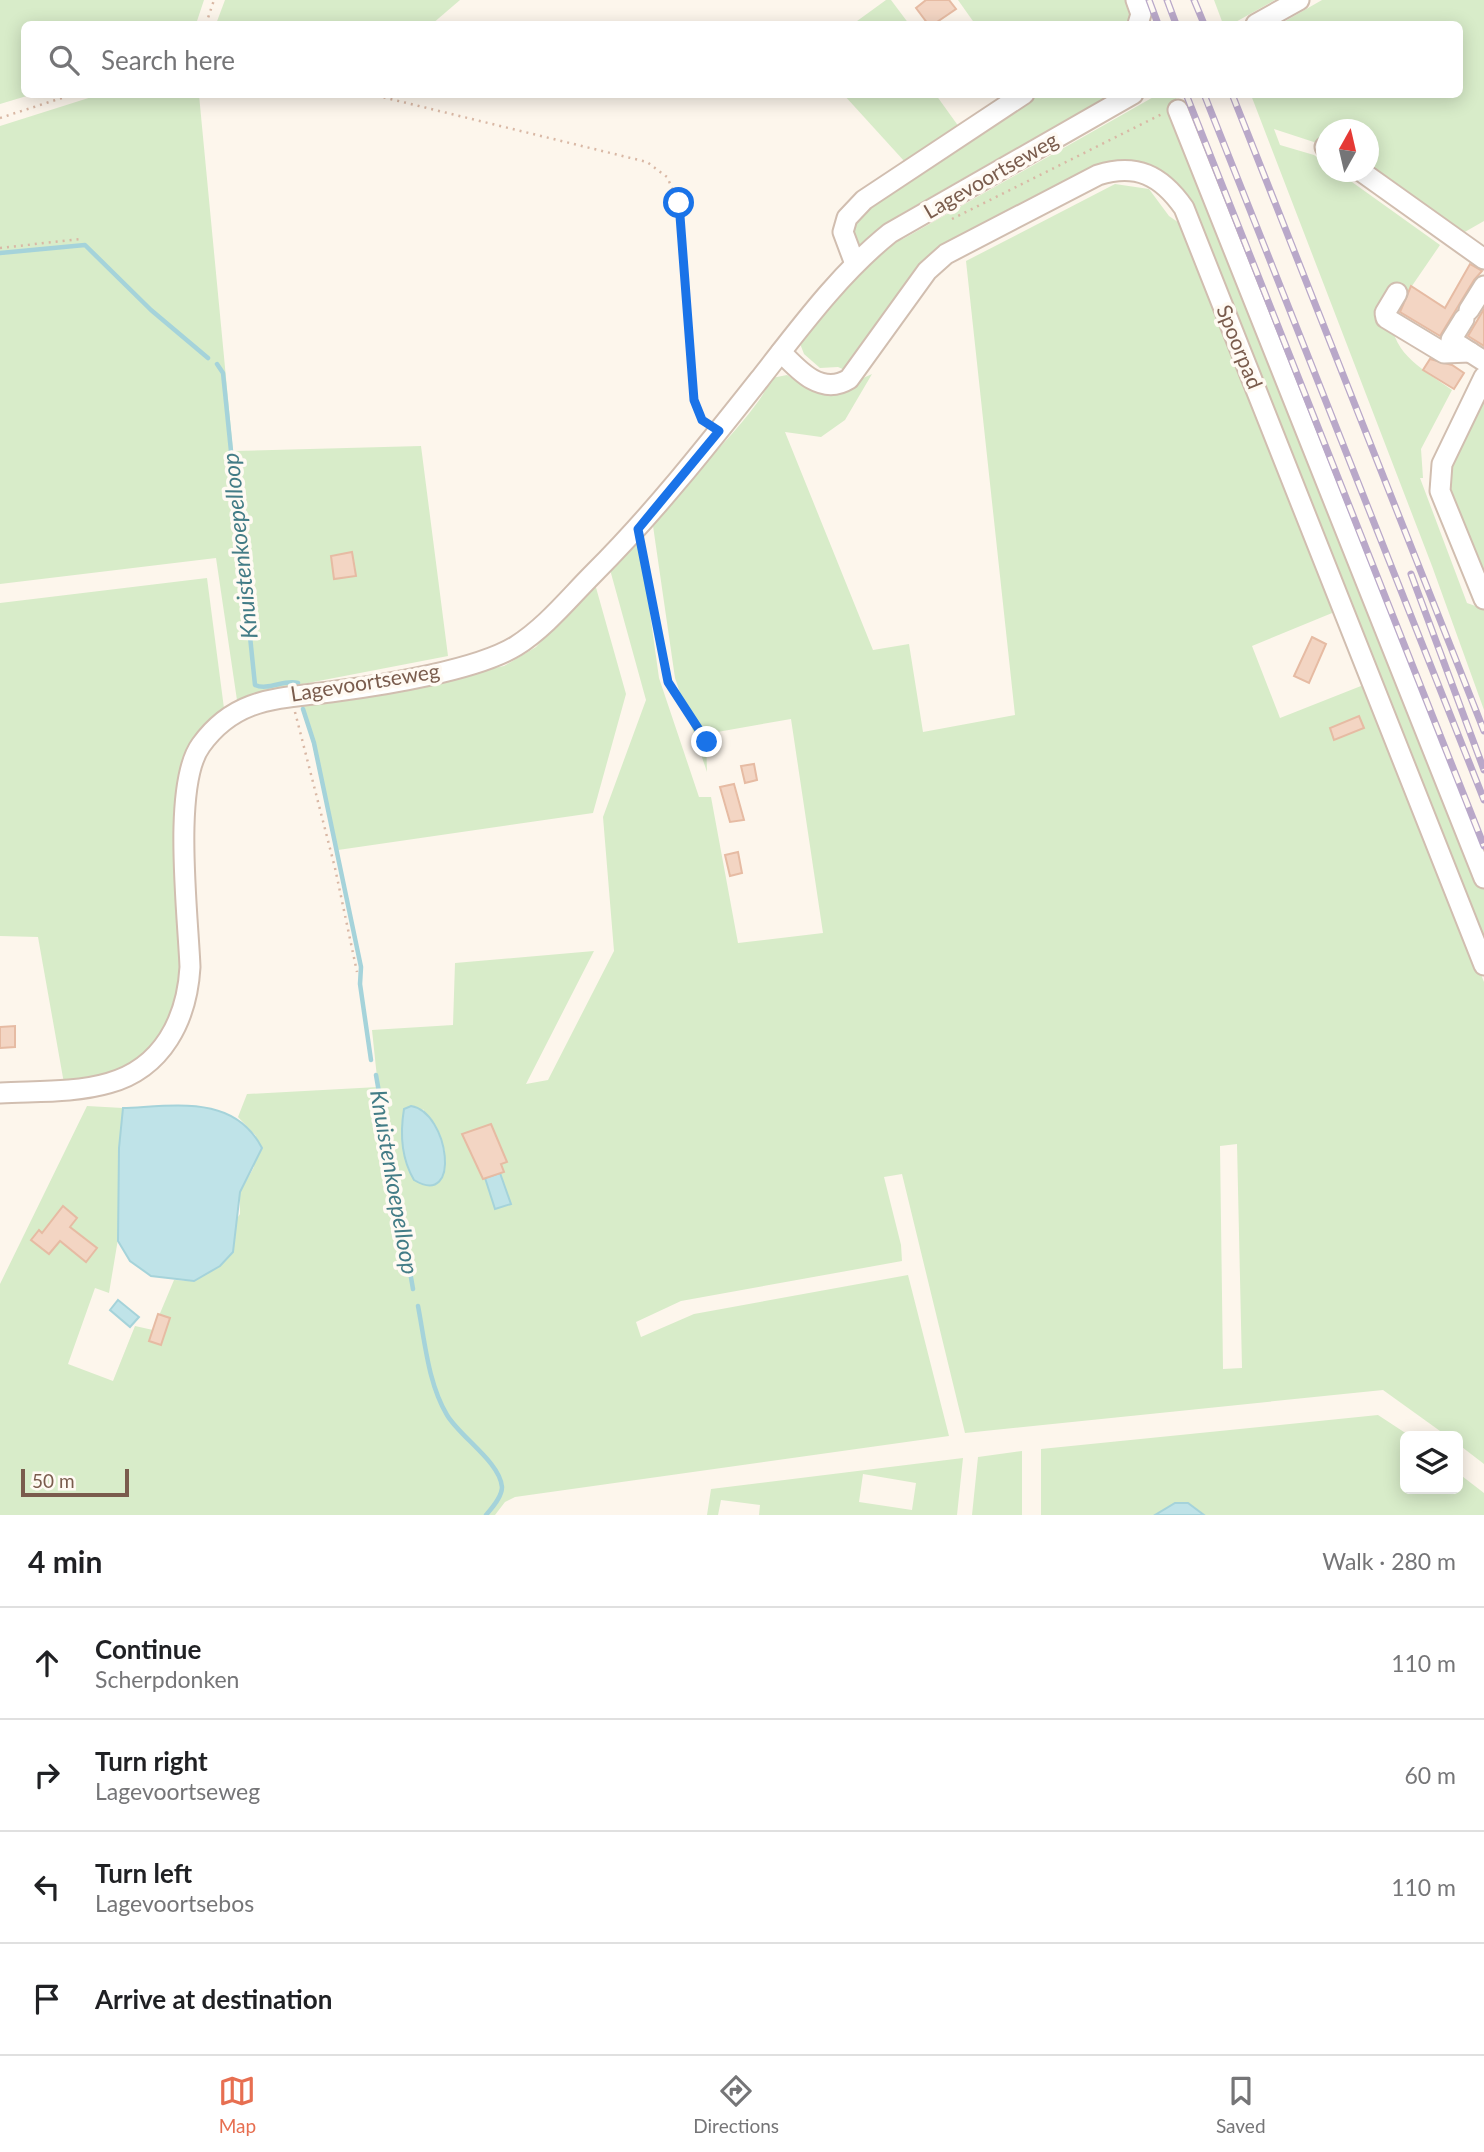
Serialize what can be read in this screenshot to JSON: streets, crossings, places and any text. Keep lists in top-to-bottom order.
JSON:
{
  "streets": {
    "street": ["Lagevoortseweg", "Spoorpad"]
  },
  "crossings": [
    ["Lagevoortseweg", "Spoorpad"]
  ],
  "water": ["Knuistenkoepelloop"],
  "scale_bar": "50 m",
  "north": "top",
  "page": {
    "search": "Search here",
    "scale": "50 m",
    "heading": ["4 min", "Walk · 280 m"],
    "list": [
      ["Continue", "Scherpdonken", "110 m"],
      ["Turn right", "Lagevoortseweg", "60 m"],
      ["Turn left", "Lagevoortsebos", "110 m"],
      "Arrive at destination"
    ],
    "nav": ["Map", "Directions", "Saved"]
  }
}
